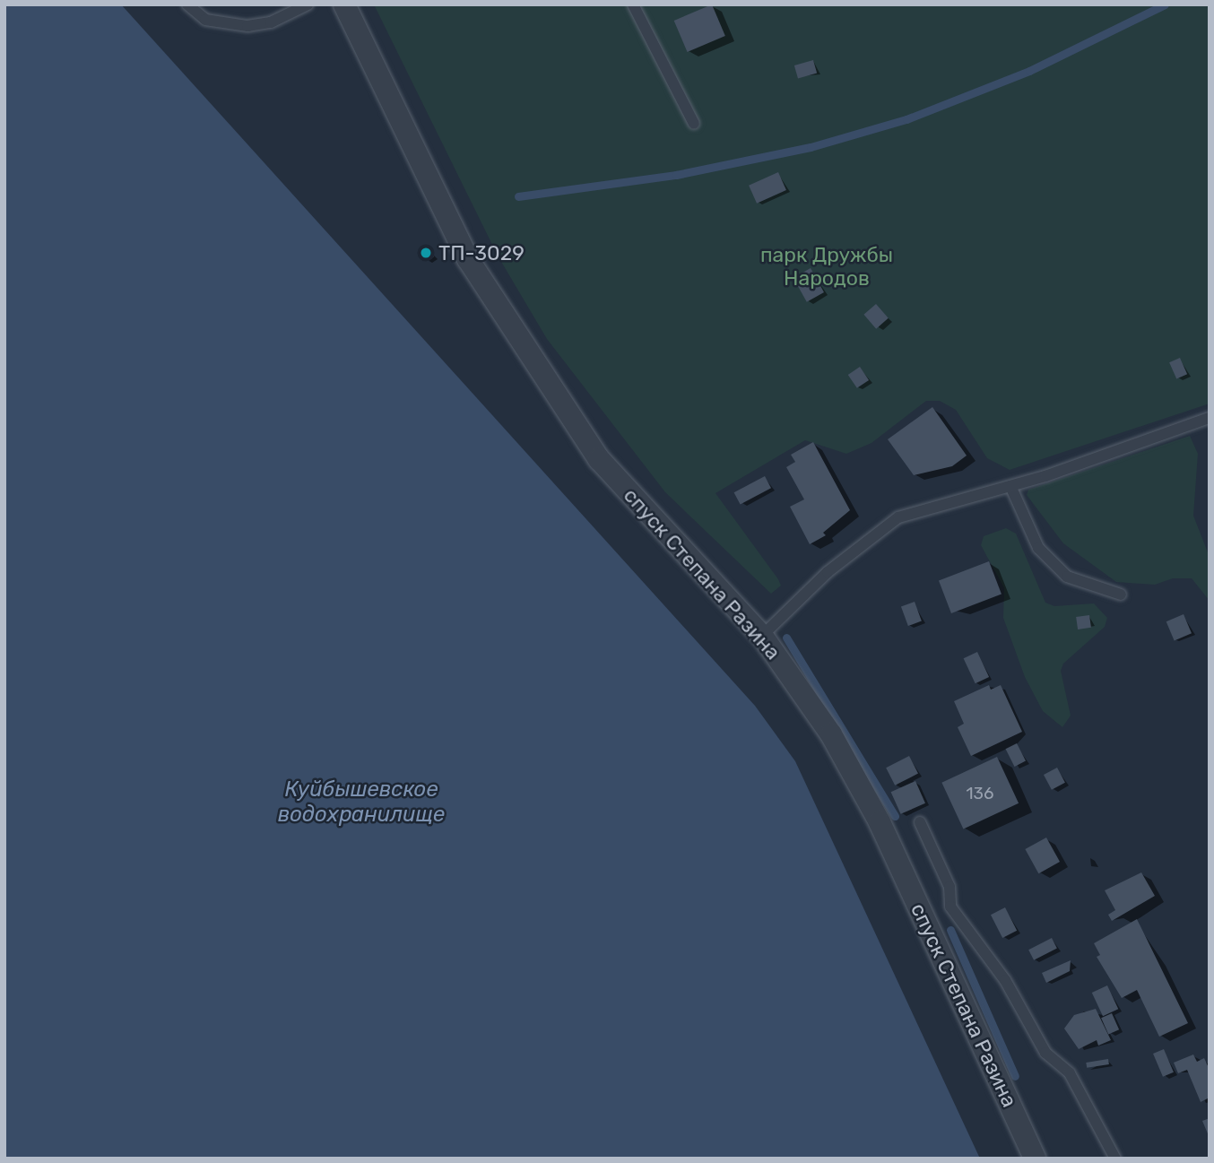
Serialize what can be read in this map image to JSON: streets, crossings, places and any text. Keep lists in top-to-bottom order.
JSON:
{
  "streets": {
    "street": ["спуск Степана Разина"]
  },
  "water": ["Куйбышевское водохранилище"],
  "parks": ["парк Дружбы Народов"],
  "places": ["ТП-3029"],
  "house_numbers": ["136"]
}
